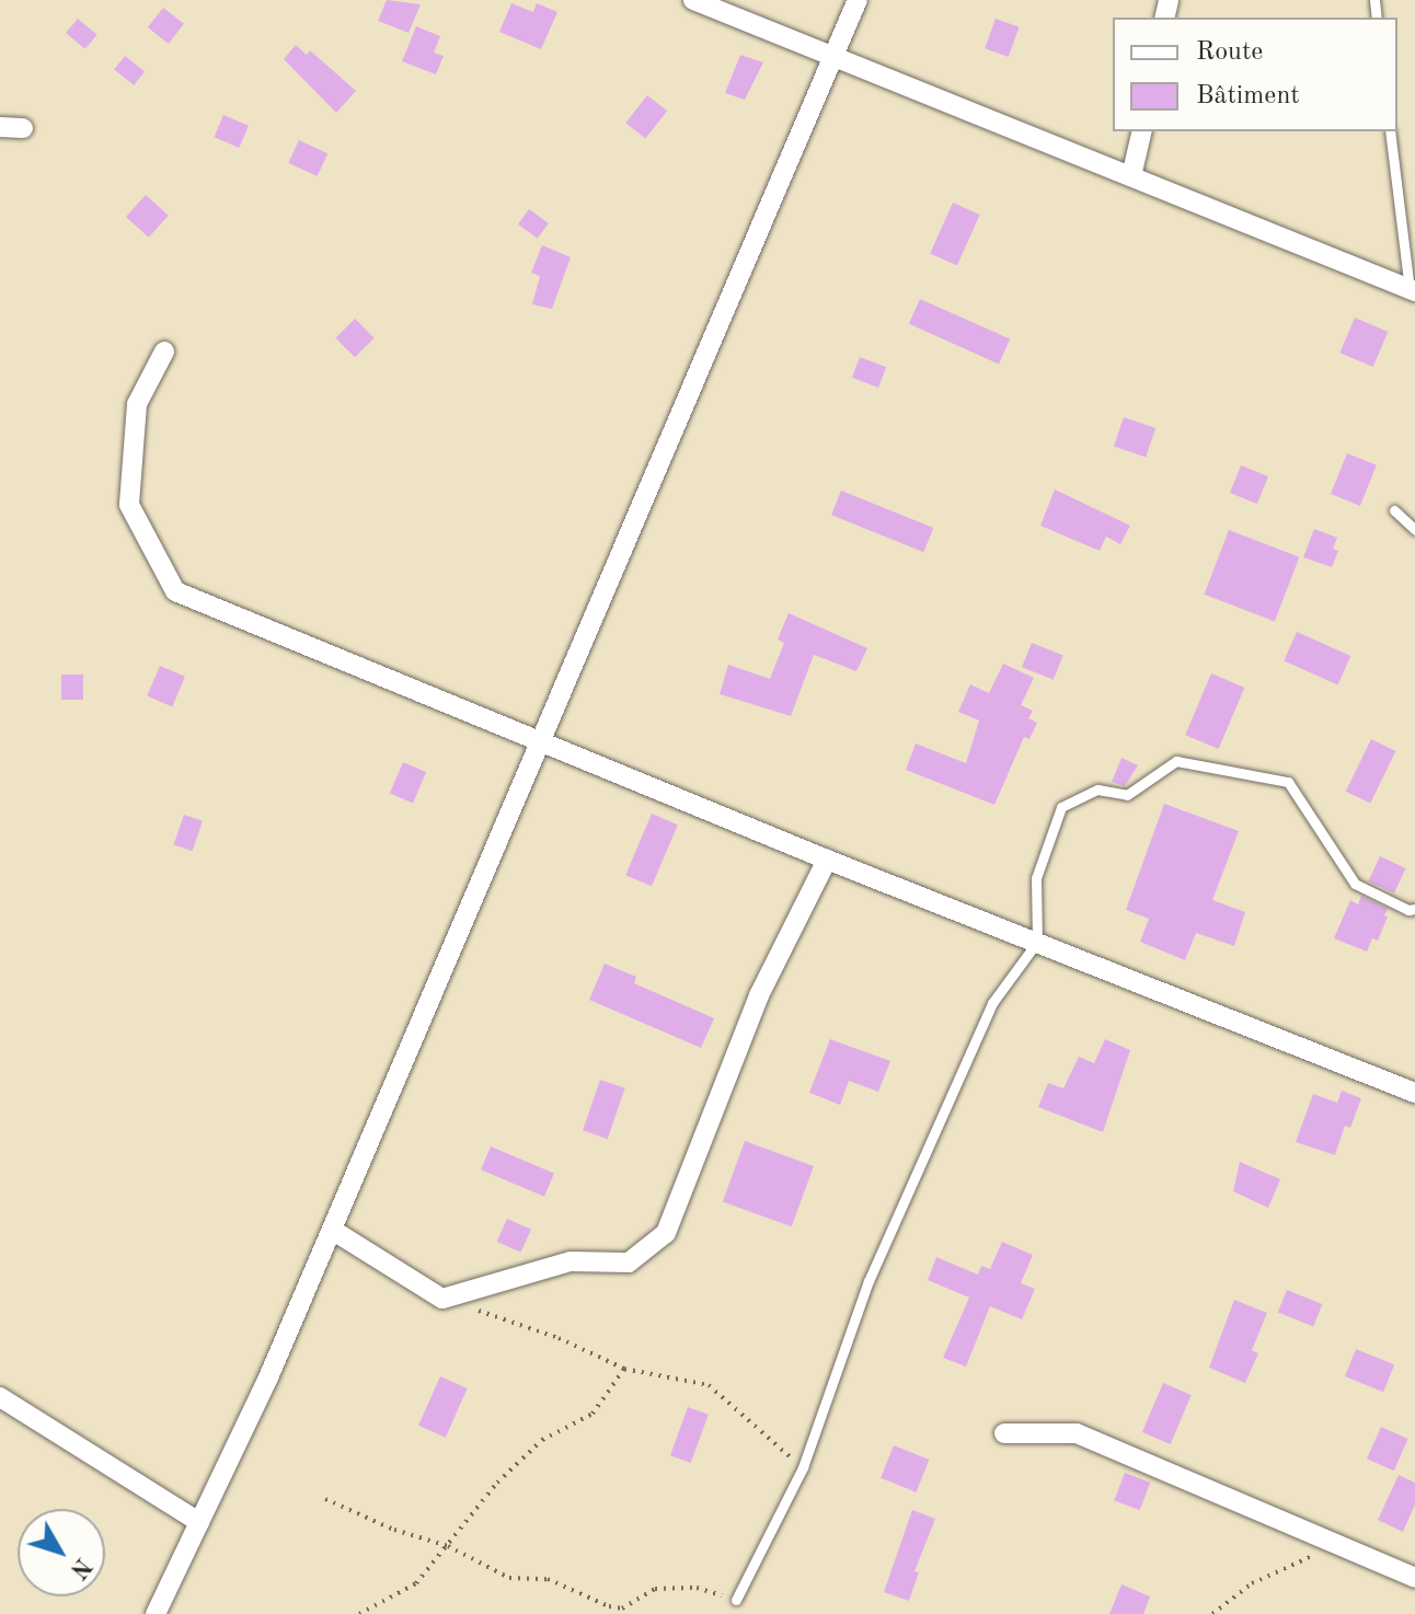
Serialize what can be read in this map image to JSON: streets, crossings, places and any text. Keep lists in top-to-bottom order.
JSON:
{
  "legend": ["Route", "Bâtiment"],
  "north": "bottom right"
}
